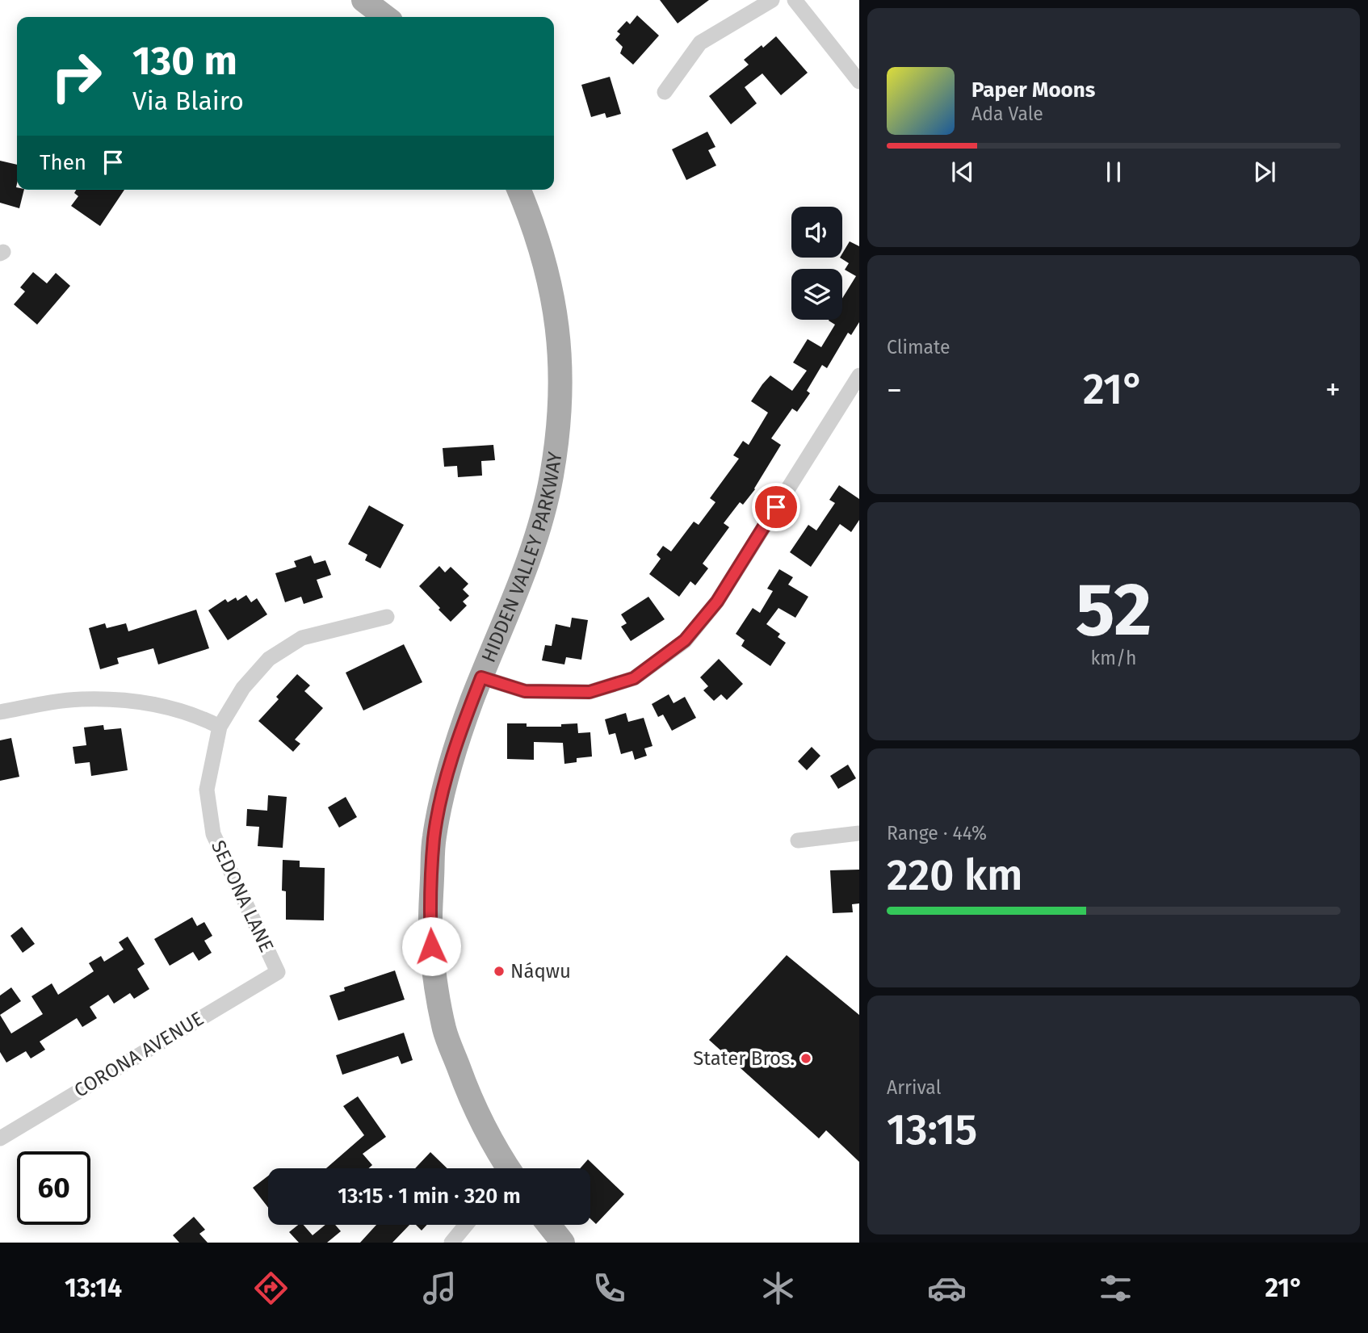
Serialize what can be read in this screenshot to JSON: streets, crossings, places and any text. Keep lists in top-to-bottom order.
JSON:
{
  "streets": {
    "main road": ["HIDDEN VALLEY PARKWAY"],
    "street": ["SEDONA LANE", "CORONA AVENUE"]
  },
  "crossings": [
    ["SEDONA LANE", "CORONA AVENUE"]
  ],
  "places": ["Náqwu", "Stater Bros."],
  "page": {
    "turn": ["130 m", "Via Blairo"],
    "song": ["Paper Moons", "Ada Vale"],
    "then": "Then",
    "tile": [
      "Climate",
      ["52", "km/h"],
      ["Range · 44%", "220 km"],
      ["Arrival", "13:15"]
    ],
    "heat": ["−", "21°", "+"],
    "limit": "60",
    "trip": "13:15 · 1 min · 320 m",
    "tabs": ["13:14", "21°"]
  }
}
